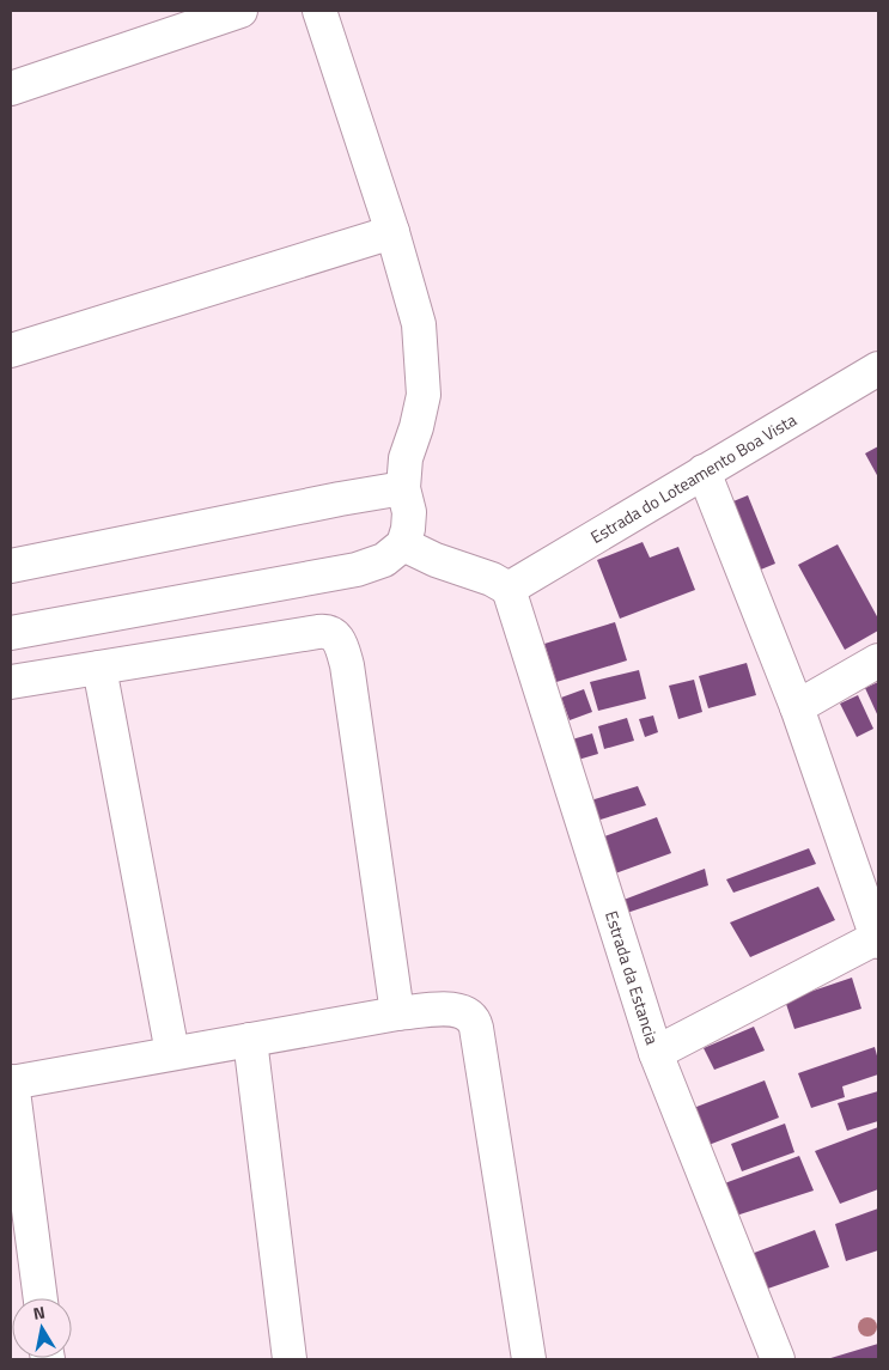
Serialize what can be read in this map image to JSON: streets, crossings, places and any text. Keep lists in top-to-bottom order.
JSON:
{
  "streets": {
    "street": ["Estrada do Loteamento Boa Vista", "Estrada da Estancia"]
  },
  "crossings": [
    ["Estrada do Loteamento Boa Vista", "Estrada da Estancia"]
  ],
  "north": "top"
}
